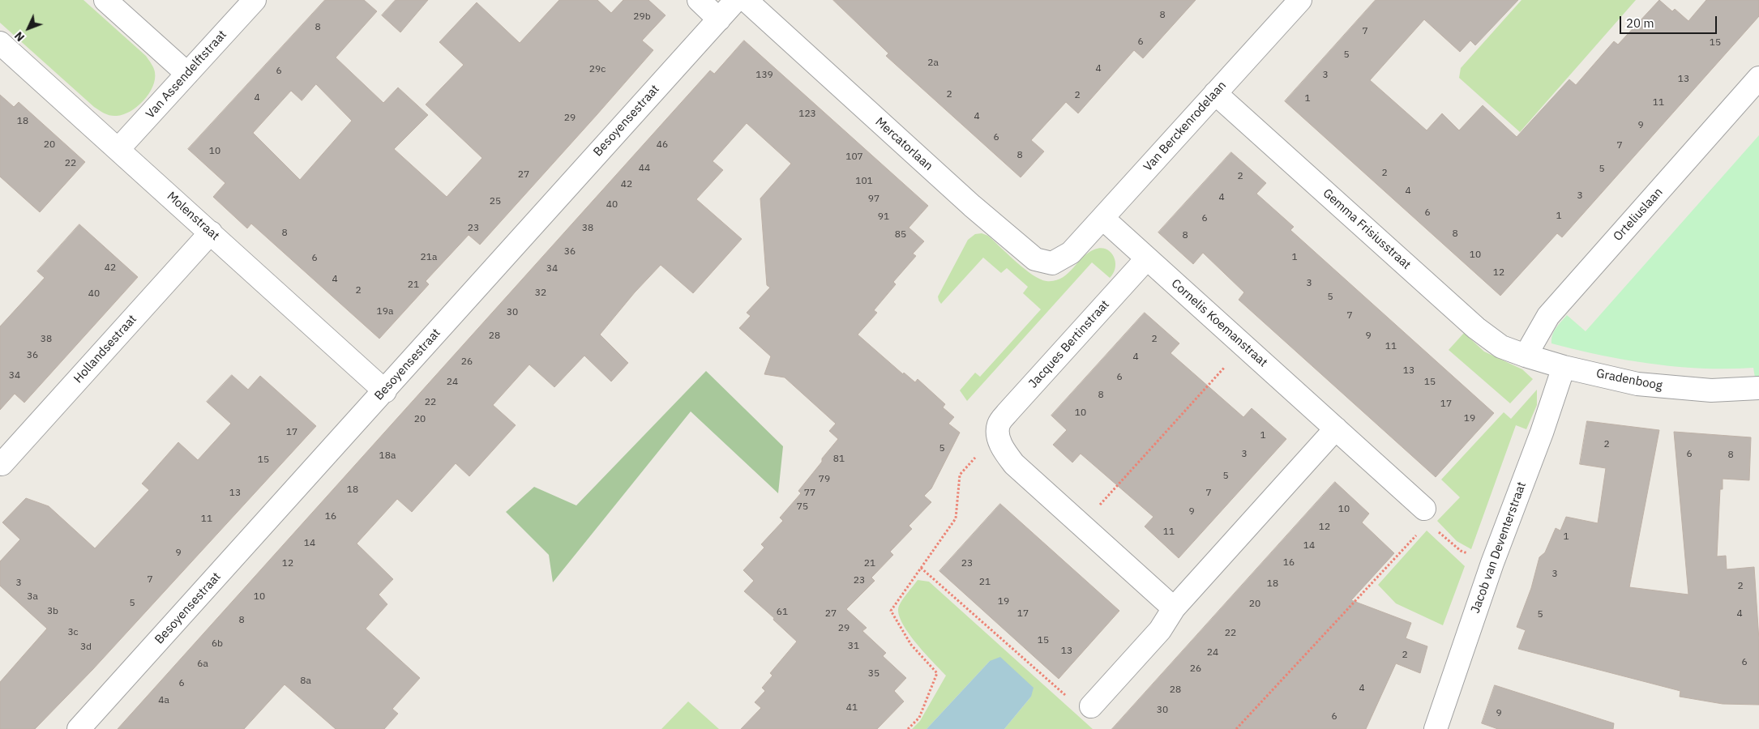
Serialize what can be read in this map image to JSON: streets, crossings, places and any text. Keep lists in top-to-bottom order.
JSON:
{
  "streets": {
    "street": [
      "Van Assendelftstraat",
      "Besoyensestraat",
      "Van Berckenrodelaan",
      "Mercatorlaan",
      "Orteliuslaan",
      "Molenstraat",
      "Gemma Frisiusstraat",
      "Cornelis Koemanstraat",
      "Jacques Bertinstraat",
      "Hollandsestraat",
      "Gradenboog",
      "Jacob van Deventerstraat"
    ]
  },
  "crossings": [
    ["Van Assendelftstraat", "Molenstraat"],
    ["Besoyensestraat", "Molenstraat"],
    ["Van Berckenrodelaan", "Mercatorlaan"],
    ["Van Berckenrodelaan", "Gemma Frisiusstraat"],
    ["Van Berckenrodelaan", "Cornelis Koemanstraat"],
    ["Orteliuslaan", "Gemma Frisiusstraat"],
    ["Orteliuslaan", "Gradenboog"],
    ["Molenstraat", "Hollandsestraat"],
    ["Gemma Frisiusstraat", "Gradenboog"],
    ["Cornelis Koemanstraat", "Jacques Bertinstraat"],
    ["Gradenboog", "Jacob van Deventerstraat"]
  ],
  "house_numbers": [
    "8",
    "29b",
    "8",
    "7",
    "6",
    "15",
    "5",
    "2a",
    "4",
    "29c",
    "6",
    "139",
    "3",
    "13",
    "2",
    "2",
    "4",
    "1",
    "11",
    "123",
    "4",
    "29",
    "18",
    "9",
    "6",
    "20",
    "46",
    "7",
    "10",
    "8",
    "107",
    "22",
    "44",
    "5",
    "2",
    "27",
    "2",
    "101",
    "42",
    "4",
    "3",
    "4",
    "97",
    "25",
    "40",
    "6",
    "1",
    "91",
    "6",
    "23",
    "38",
    "8",
    "8",
    "85",
    "8",
    "36",
    "10",
    "21a",
    "1",
    "6",
    "42",
    "34",
    "12",
    "4",
    "3",
    "21",
    "2",
    "32",
    "40",
    "5",
    "19a",
    "30",
    "7",
    "28",
    "9",
    "38",
    "2",
    "11",
    "36",
    "4",
    "26",
    "13",
    "34",
    "6",
    "24",
    "15",
    "8",
    "22",
    "17",
    "10",
    "19",
    "20",
    "17",
    "1",
    "2",
    "5",
    "3",
    "6",
    "8",
    "18a",
    "81",
    "15",
    "5",
    "79",
    "18",
    "13",
    "77",
    "7",
    "75",
    "10",
    "9",
    "16",
    "11",
    "12",
    "11",
    "1",
    "14",
    "14",
    "9",
    "16",
    "12",
    "21",
    "23",
    "3",
    "7",
    "23",
    "21",
    "3",
    "18",
    "2",
    "3a",
    "10",
    "19",
    "5",
    "20",
    "3b",
    "61",
    "27",
    "17",
    "4",
    "5",
    "8",
    "29",
    "3c",
    "22",
    "15",
    "6b",
    "31",
    "3d",
    "13",
    "24",
    "2",
    "6",
    "6a",
    "26",
    "35",
    "8a",
    "6",
    "4",
    "28",
    "4a",
    "41",
    "30",
    "9",
    "6"
  ],
  "scale_bar": "20 m",
  "north": "bottom left"
}
